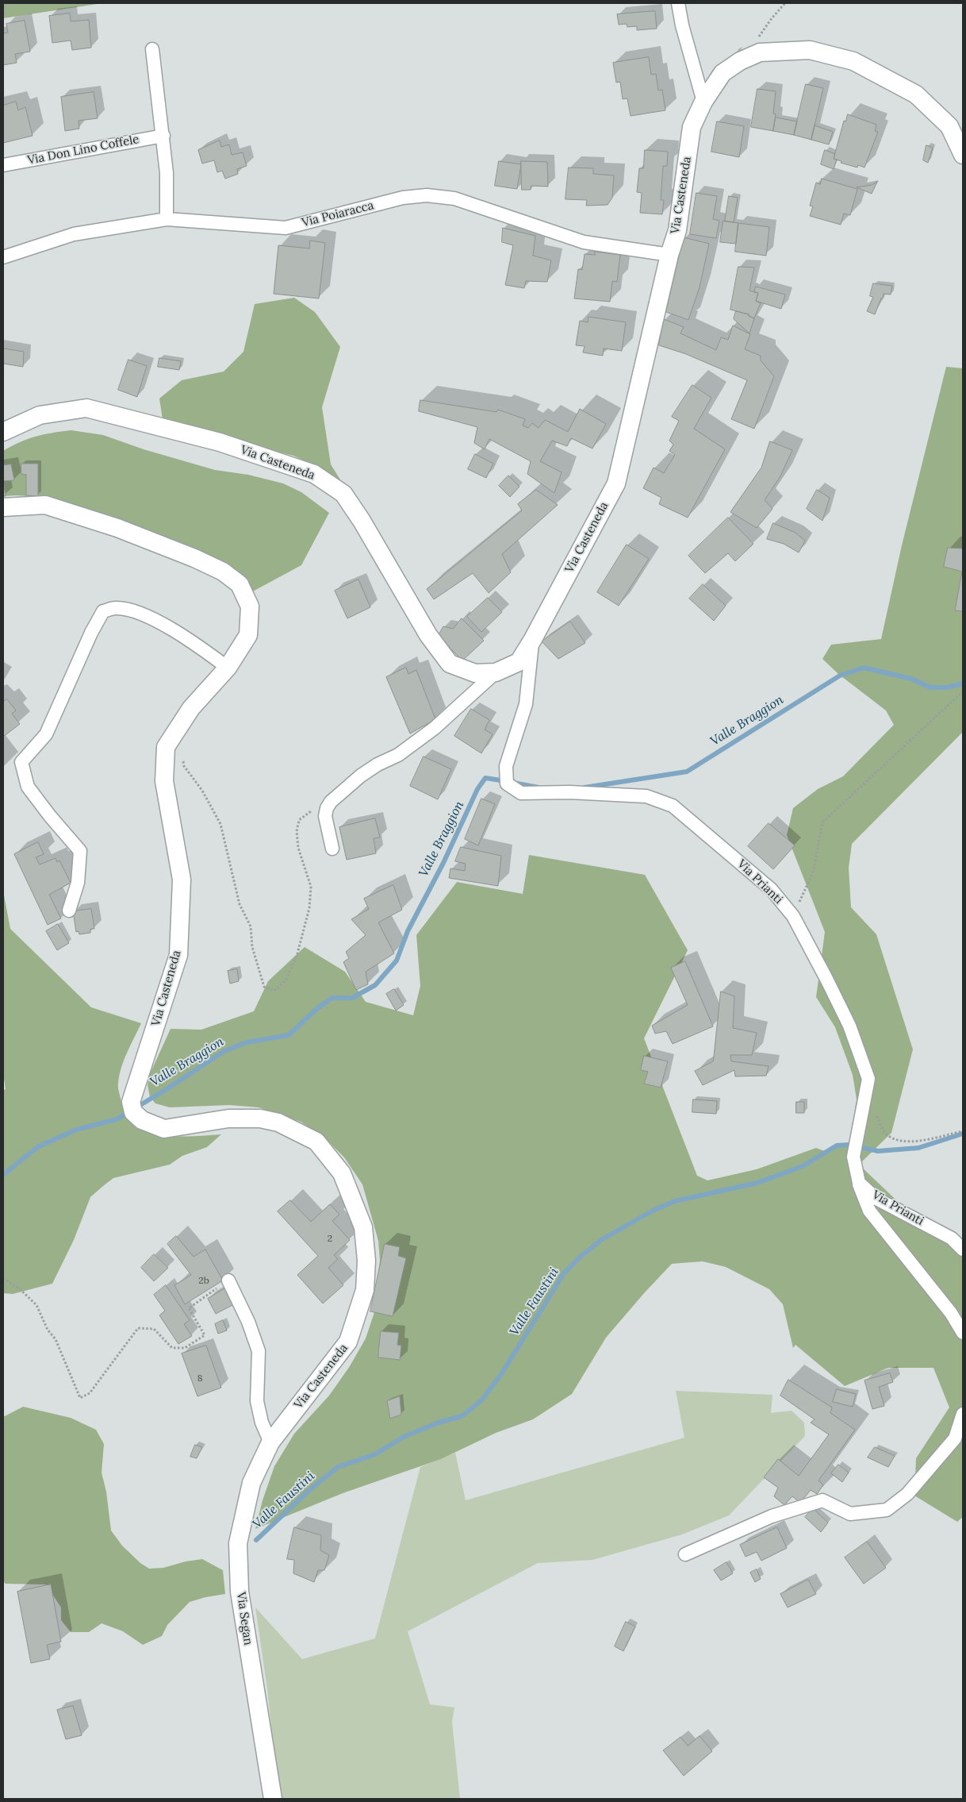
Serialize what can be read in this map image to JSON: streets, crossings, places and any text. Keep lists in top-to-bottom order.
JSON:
{
  "streets": {
    "street": [
      "Via Don Lino Coffele",
      "Via Casteneda",
      "Via Poiaracca",
      "Via Prianti",
      "Via Segan"
    ]
  },
  "crossings": [
    ["Via Casteneda", "Via Poiaracca"],
    ["Via Casteneda", "Via Prianti"],
    ["Via Casteneda", "Via Segan"]
  ],
  "water": ["Valle Braggion", "Valle Faustini"],
  "house_numbers": ["2", "2b", "8"]
}
